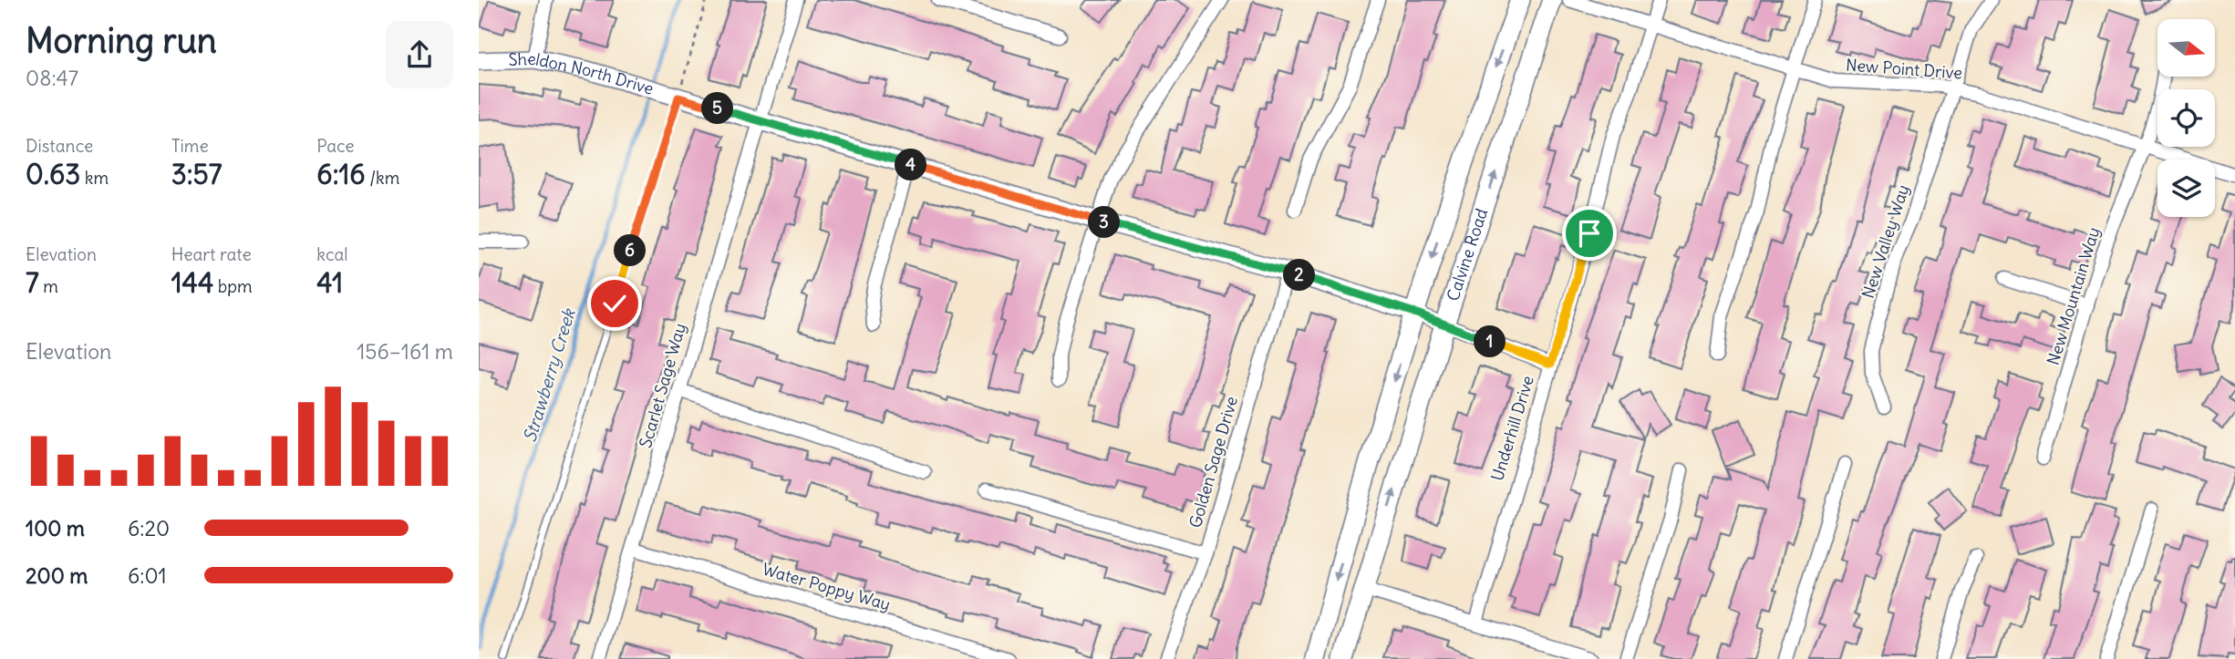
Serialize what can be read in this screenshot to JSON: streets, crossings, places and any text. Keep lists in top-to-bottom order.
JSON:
{
  "streets": {
    "main road": ["Calvine Road"],
    "street": [
      "New Point Drive",
      "Sheldon North Drive",
      "New Valley Way",
      "New Mountain Way",
      "Scarlet Sage Way",
      "Underhill Drive",
      "Golden Sage Drive",
      "Water Poppy Way"
    ]
  },
  "crossings": [
    ["New Point Drive", "New Valley Way"],
    ["New Point Drive", "New Mountain Way"],
    ["New Point Drive", "Underhill Drive"],
    ["Sheldon North Drive", "Calvine Road"],
    ["Sheldon North Drive", "Scarlet Sage Way"],
    ["Sheldon North Drive", "Golden Sage Drive"],
    ["Scarlet Sage Way", "Water Poppy Way"]
  ],
  "water": ["Strawberry Creek"],
  "north": "right",
  "page": {
    "heading": ["Morning run", "08:47"],
    "pins": [
      "5",
      "4",
      "3",
      "6",
      "2",
      "1"
    ],
    "stats": [
      ["Distance", "0.63 km"],
      ["Time", "3:57"],
      ["Pace", "6:16 /km"],
      ["Elevation", "7 m"],
      ["Heart rate", "144 bpm"],
      ["kcal", "41"]
    ],
    "chart": ["Elevation", "156–161 m"],
    "list": [
      {
        "name": "100 m",
        "note": "6:20"
      },
      {
        "name": "200 m",
        "note": "6:01"
      }
    ]
  }
}
